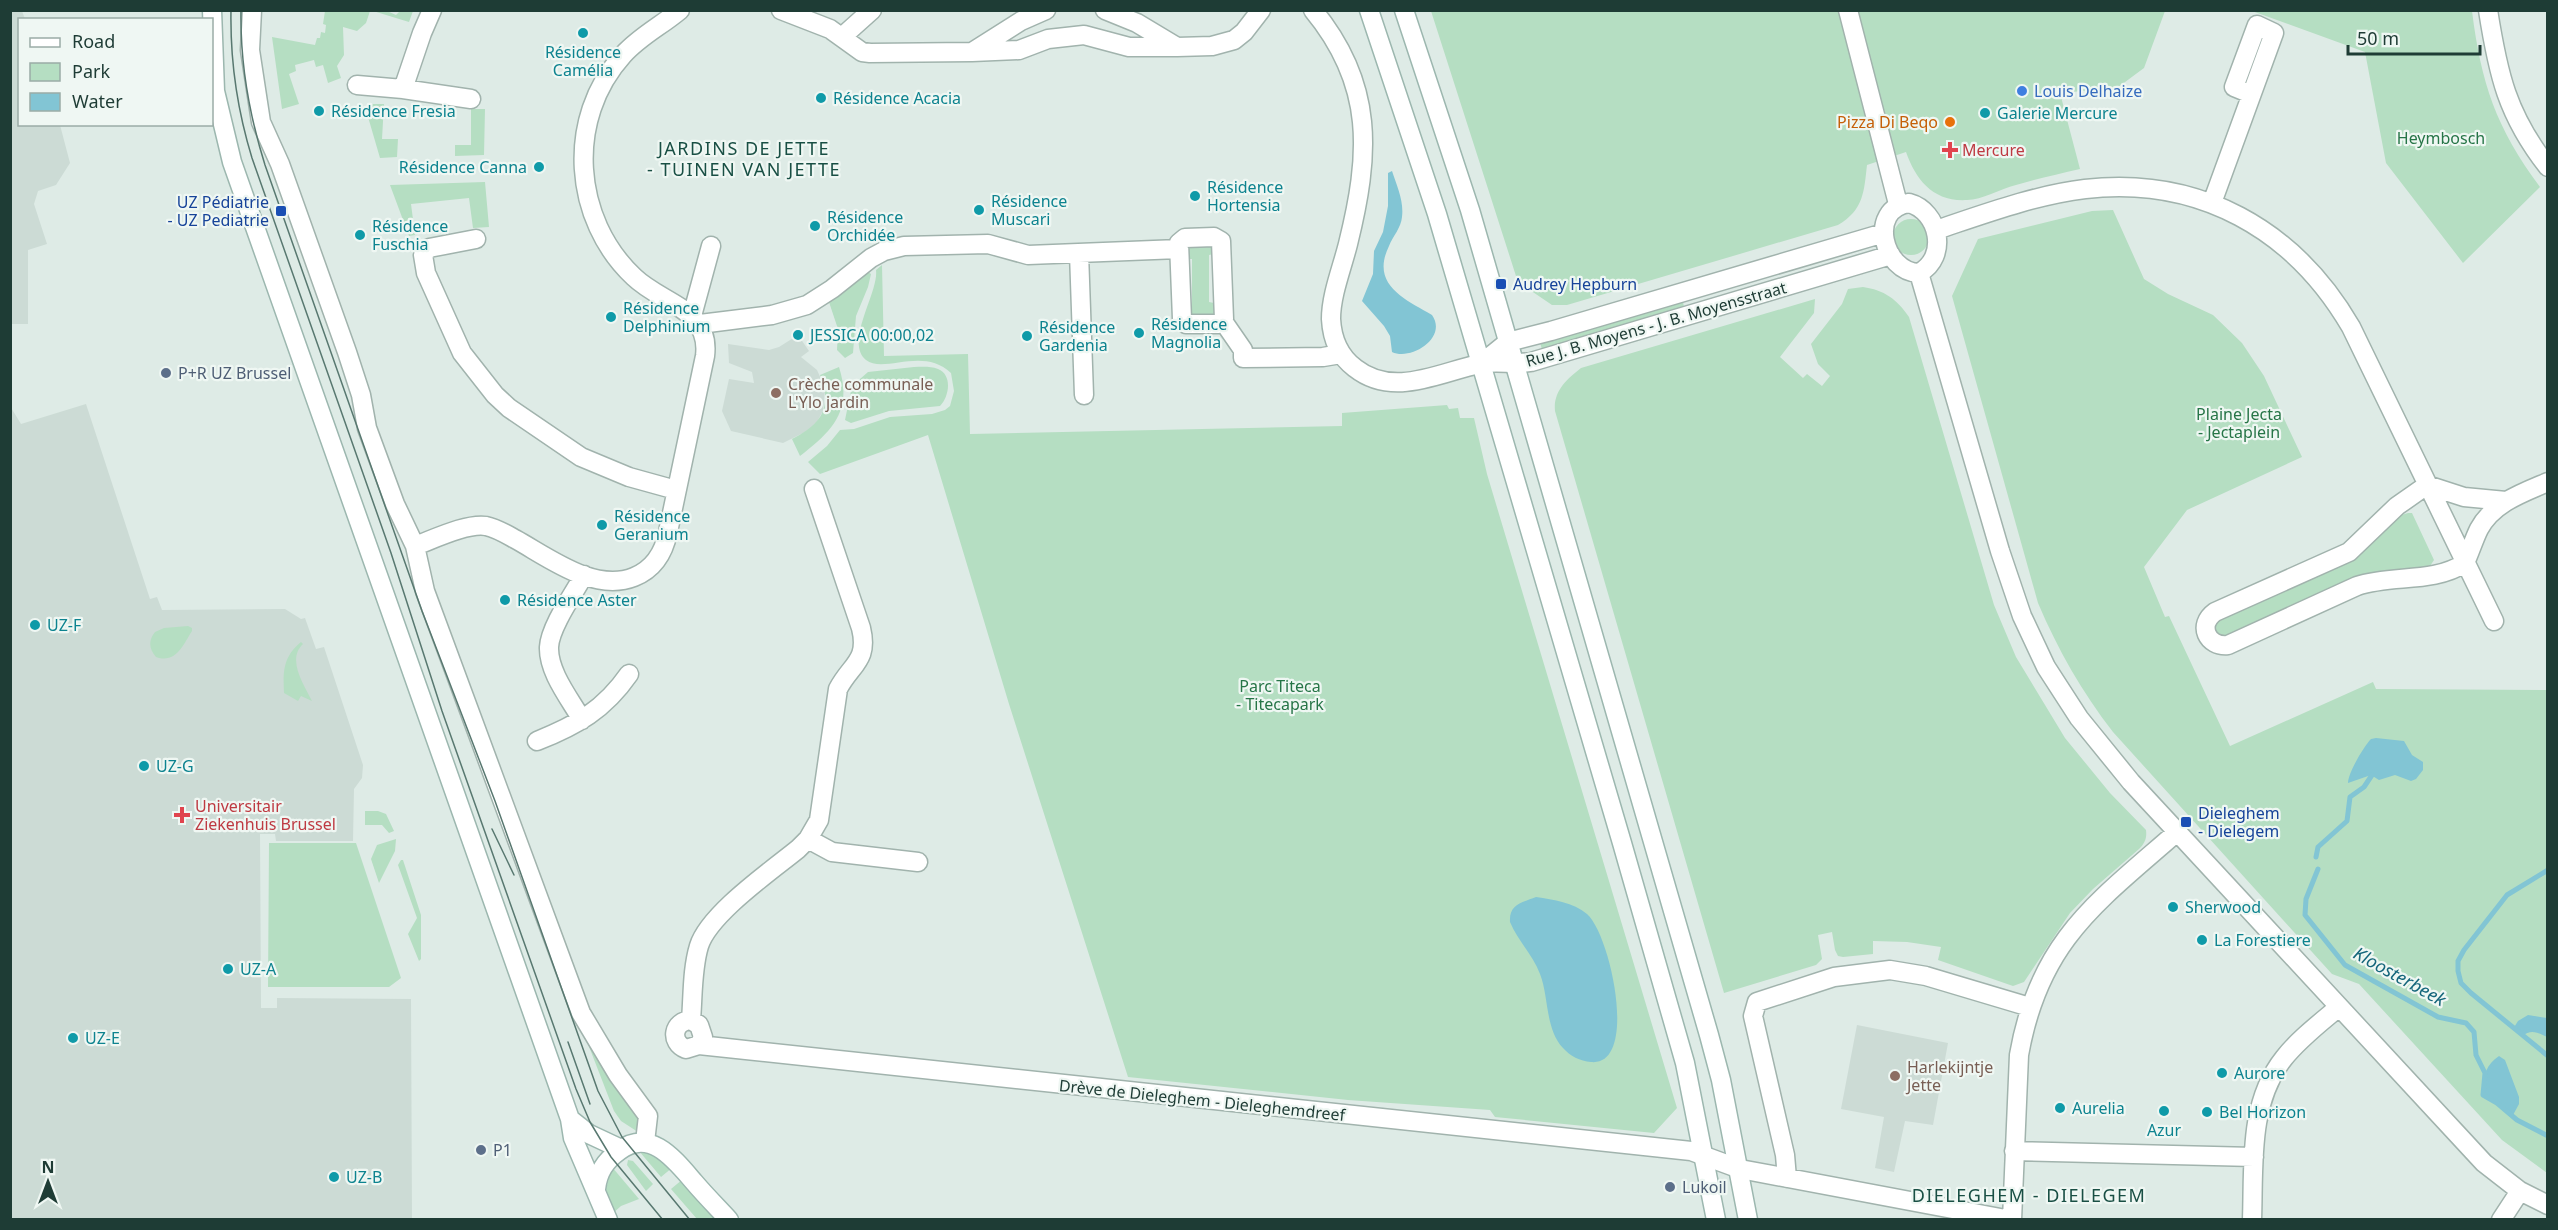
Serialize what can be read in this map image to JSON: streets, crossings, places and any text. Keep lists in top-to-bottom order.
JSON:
{
  "streets": {
    "street": ["Rue J. B. Moyens - J. B. Moyensstraat", "Drève de Dieleghem - Dieleghemdreef"]
  },
  "districts": ["JARDINS DE JETTE - TUINEN VAN JETTE", "DIELEGHEM - DIELEGEM"],
  "water": ["Kloosterbeek"],
  "parks": ["Heymbosch", "Plaine Jecta - Jectaplein", "Parc Titeca - Titecapark"],
  "places": {
    "other": [
      "Résidence Camélia",
      "Louis Delhaize",
      "Résidence Acacia",
      "Résidence Fresia",
      "Galerie Mercure",
      "Pizza Di Beqo",
      "Résidence Canna",
      "Résidence Hortensia",
      "Résidence Muscari",
      "Résidence Orchidée",
      "Résidence Fuschia",
      "Résidence Delphinium",
      "Résidence Magnolia",
      "JESSICA 00:00,02",
      "Résidence Gardenia",
      "P+R UZ Brussel",
      "Crèche communale L'Ylo jardin",
      "Résidence Geranium",
      "Résidence Aster",
      "UZ-F",
      "UZ-G",
      "Sherwood",
      "La Forestiere",
      "UZ-A",
      "UZ-E",
      "Aurore",
      "Harlekijntje Jette",
      "Aurelia",
      "Azur",
      "Bel Horizon",
      "P1",
      "UZ-B",
      "Lukoil"
    ],
    "health": ["Mercure", "Universitair Ziekenhuis Brussel"],
    "transit": ["UZ Pédiatrie - UZ Pediatrie", "Audrey Hepburn", "Dieleghem - Dielegem"]
  },
  "legend": ["Road", "Park", "Water"],
  "scale_bar": "50 m",
  "north": "top"
}
